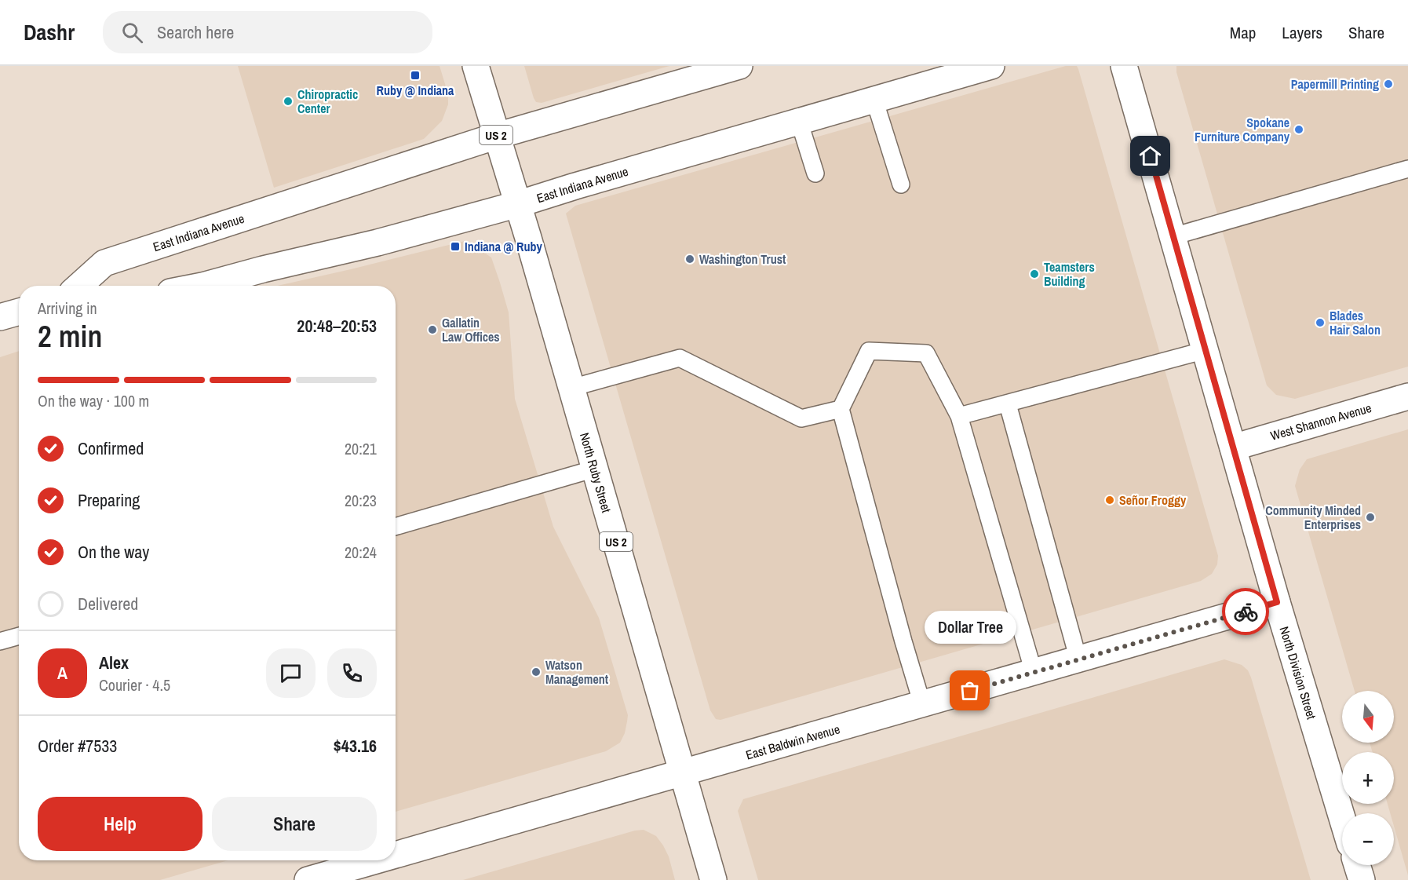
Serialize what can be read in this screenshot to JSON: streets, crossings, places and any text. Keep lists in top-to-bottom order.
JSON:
{
  "streets": {
    "main road": [
      "US 2",
      "East Indiana Avenue",
      "West Shannon Avenue",
      "North Ruby Street",
      "North Division Street",
      "East Baldwin Avenue"
    ]
  },
  "crossings": [
    ["East Indiana Avenue", "North Ruby Street"],
    ["West Shannon Avenue", "North Division Street"],
    ["North Ruby Street", "East Baldwin Avenue"],
    ["North Division Street", "East Baldwin Avenue"]
  ],
  "places": {
    "transit": ["Ruby @ Indiana", "Indiana @ Ruby"],
    "other": [
      "Papermill Printing",
      "Chiropractic Center",
      "Spokane Furniture Company",
      "Washington Trust",
      "Teamsters Building",
      "Blades Hair Salon",
      "Gallatin Law Offices",
      "Señor Froggy",
      "Community Minded Enterprises",
      "Watson Management",
      "Dollar Tree"
    ]
  },
  "north": "bottom",
  "page": {
    "header": "Dashr",
    "search": "Search here",
    "nav": ["Map", "Layers", "Share"],
    "heading": ["2 min", "Arriving in", "20:48–20:53"],
    "panel": [
      "Alex",
      "Courier · 4.5",
      "Order #7533",
      "$43.16"
    ],
    "bar": "On the way · 100 m",
    "list": [
      ["Confirmed", "20:21"],
      ["Preparing", "20:23"],
      ["On the way", "20:24"],
      "Delivered"
    ],
    "bubble": "Dollar Tree",
    "round": "A",
    "map_buttons": ["+", "−"],
    "buttons": ["Help", "Share"]
  }
}
